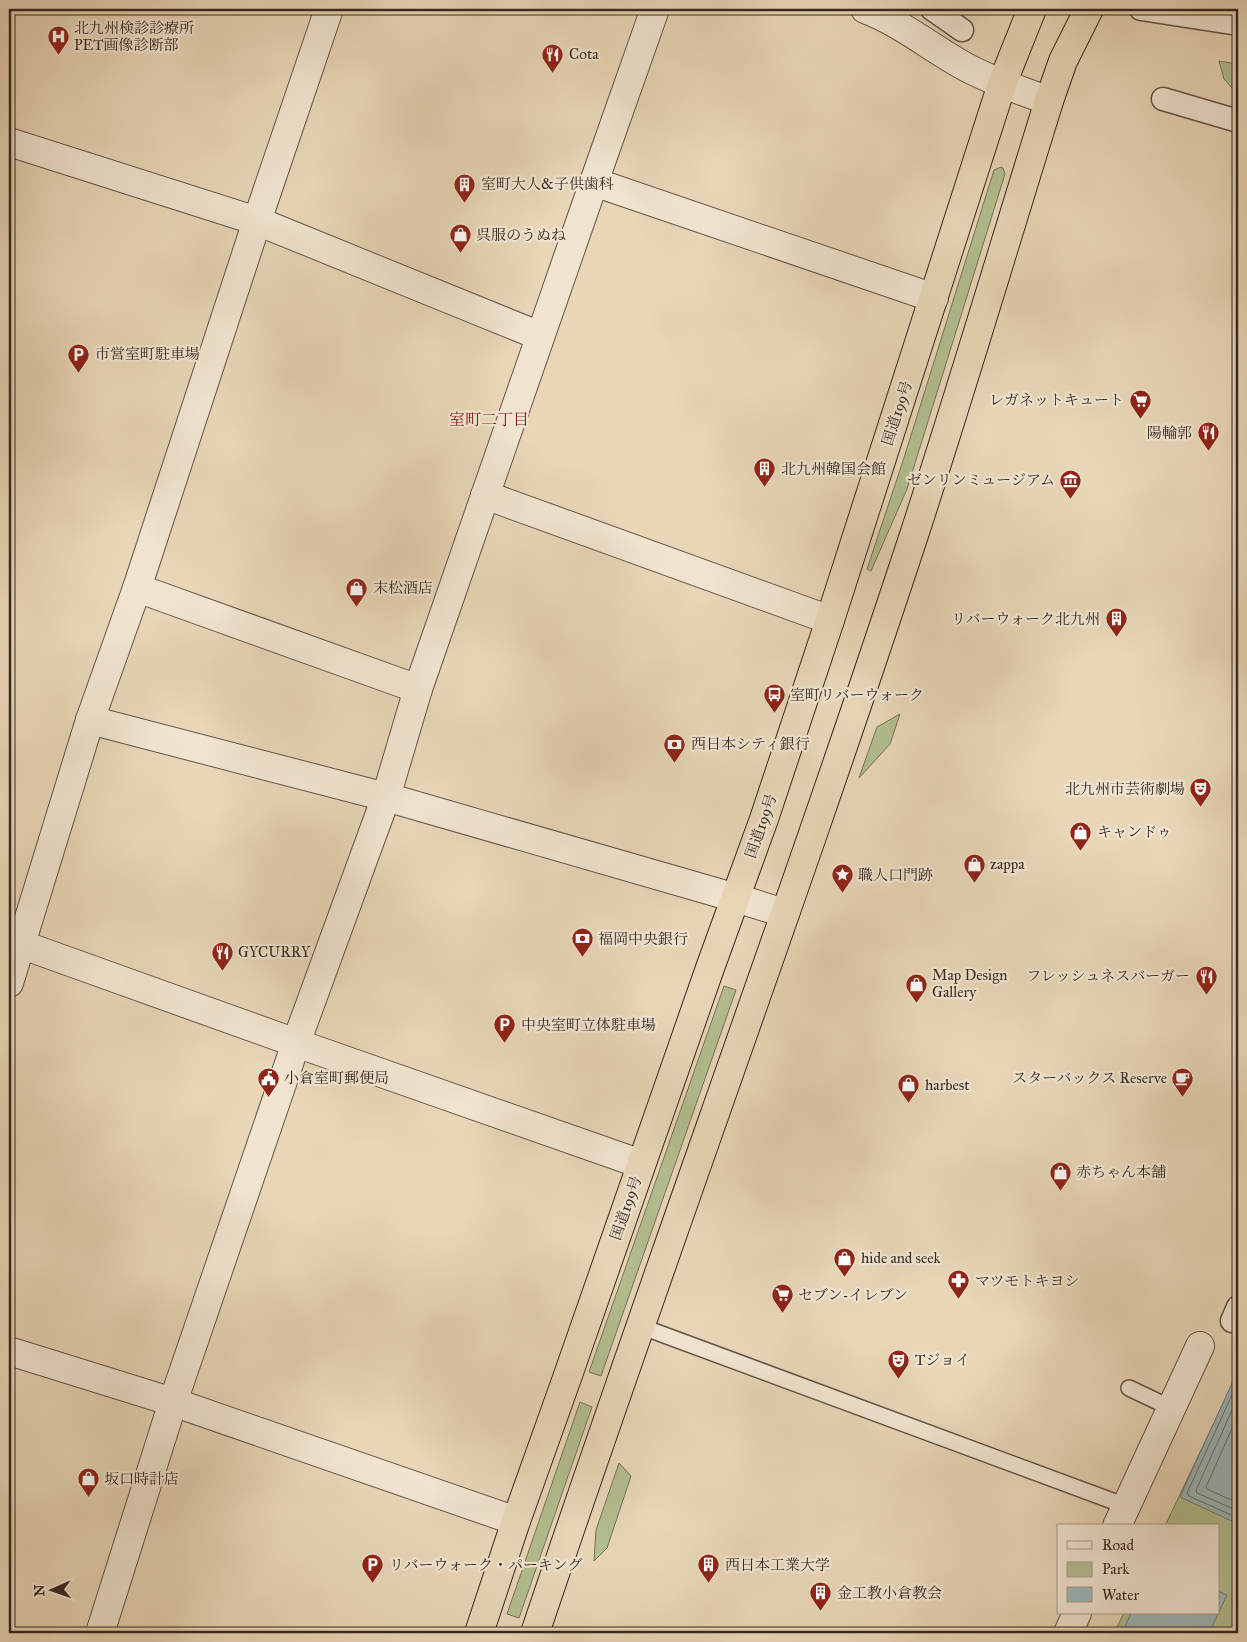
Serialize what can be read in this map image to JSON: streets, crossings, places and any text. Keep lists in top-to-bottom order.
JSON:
{
  "streets": {
    "highway": ["国道199号"]
  },
  "districts": ["室町二丁目"],
  "places": {
    "hospital": ["北九州検診診療所 PET画像診断部"],
    "restaurant": [
      "Cota",
      "陽輪郭",
      "GYCURRY",
      "フレッシュネスバーガー"
    ],
    "building": [
      "室町大人&子供歯科",
      "北九州韓国会館",
      "リバーウォーク北九州",
      "西日本工業大学",
      "金工教小倉教会"
    ],
    "shop": [
      "呉服のうぬね",
      "末松酒店",
      "キャンドゥ",
      "zappa",
      "Map Design Gallery",
      "harbest",
      "赤ちゃん本舗",
      "hide and seek",
      "坂口時計店"
    ],
    "parking": ["市営室町駐車場", "中央室町立体駐車場", "リバーウォーク・パーキング"],
    "supermarket": ["レガネットキュート", "セブン-イレブン"],
    "museum": ["ゼンリンミュージアム"],
    "bus stop": ["室町リバーウォーク"],
    "bank": ["西日本シティ銀行", "福岡中央銀行"],
    "theatre": ["北九州市芸術劇場", "Tジョイ"],
    "place": ["職人口門跡"],
    "public building": ["小倉室町郵便局"],
    "cafe": ["スターバックス Reserve"],
    "pharmacy": ["マツモトキヨシ"]
  },
  "legend": ["Road", "Park", "Water"],
  "north": "left"
}
